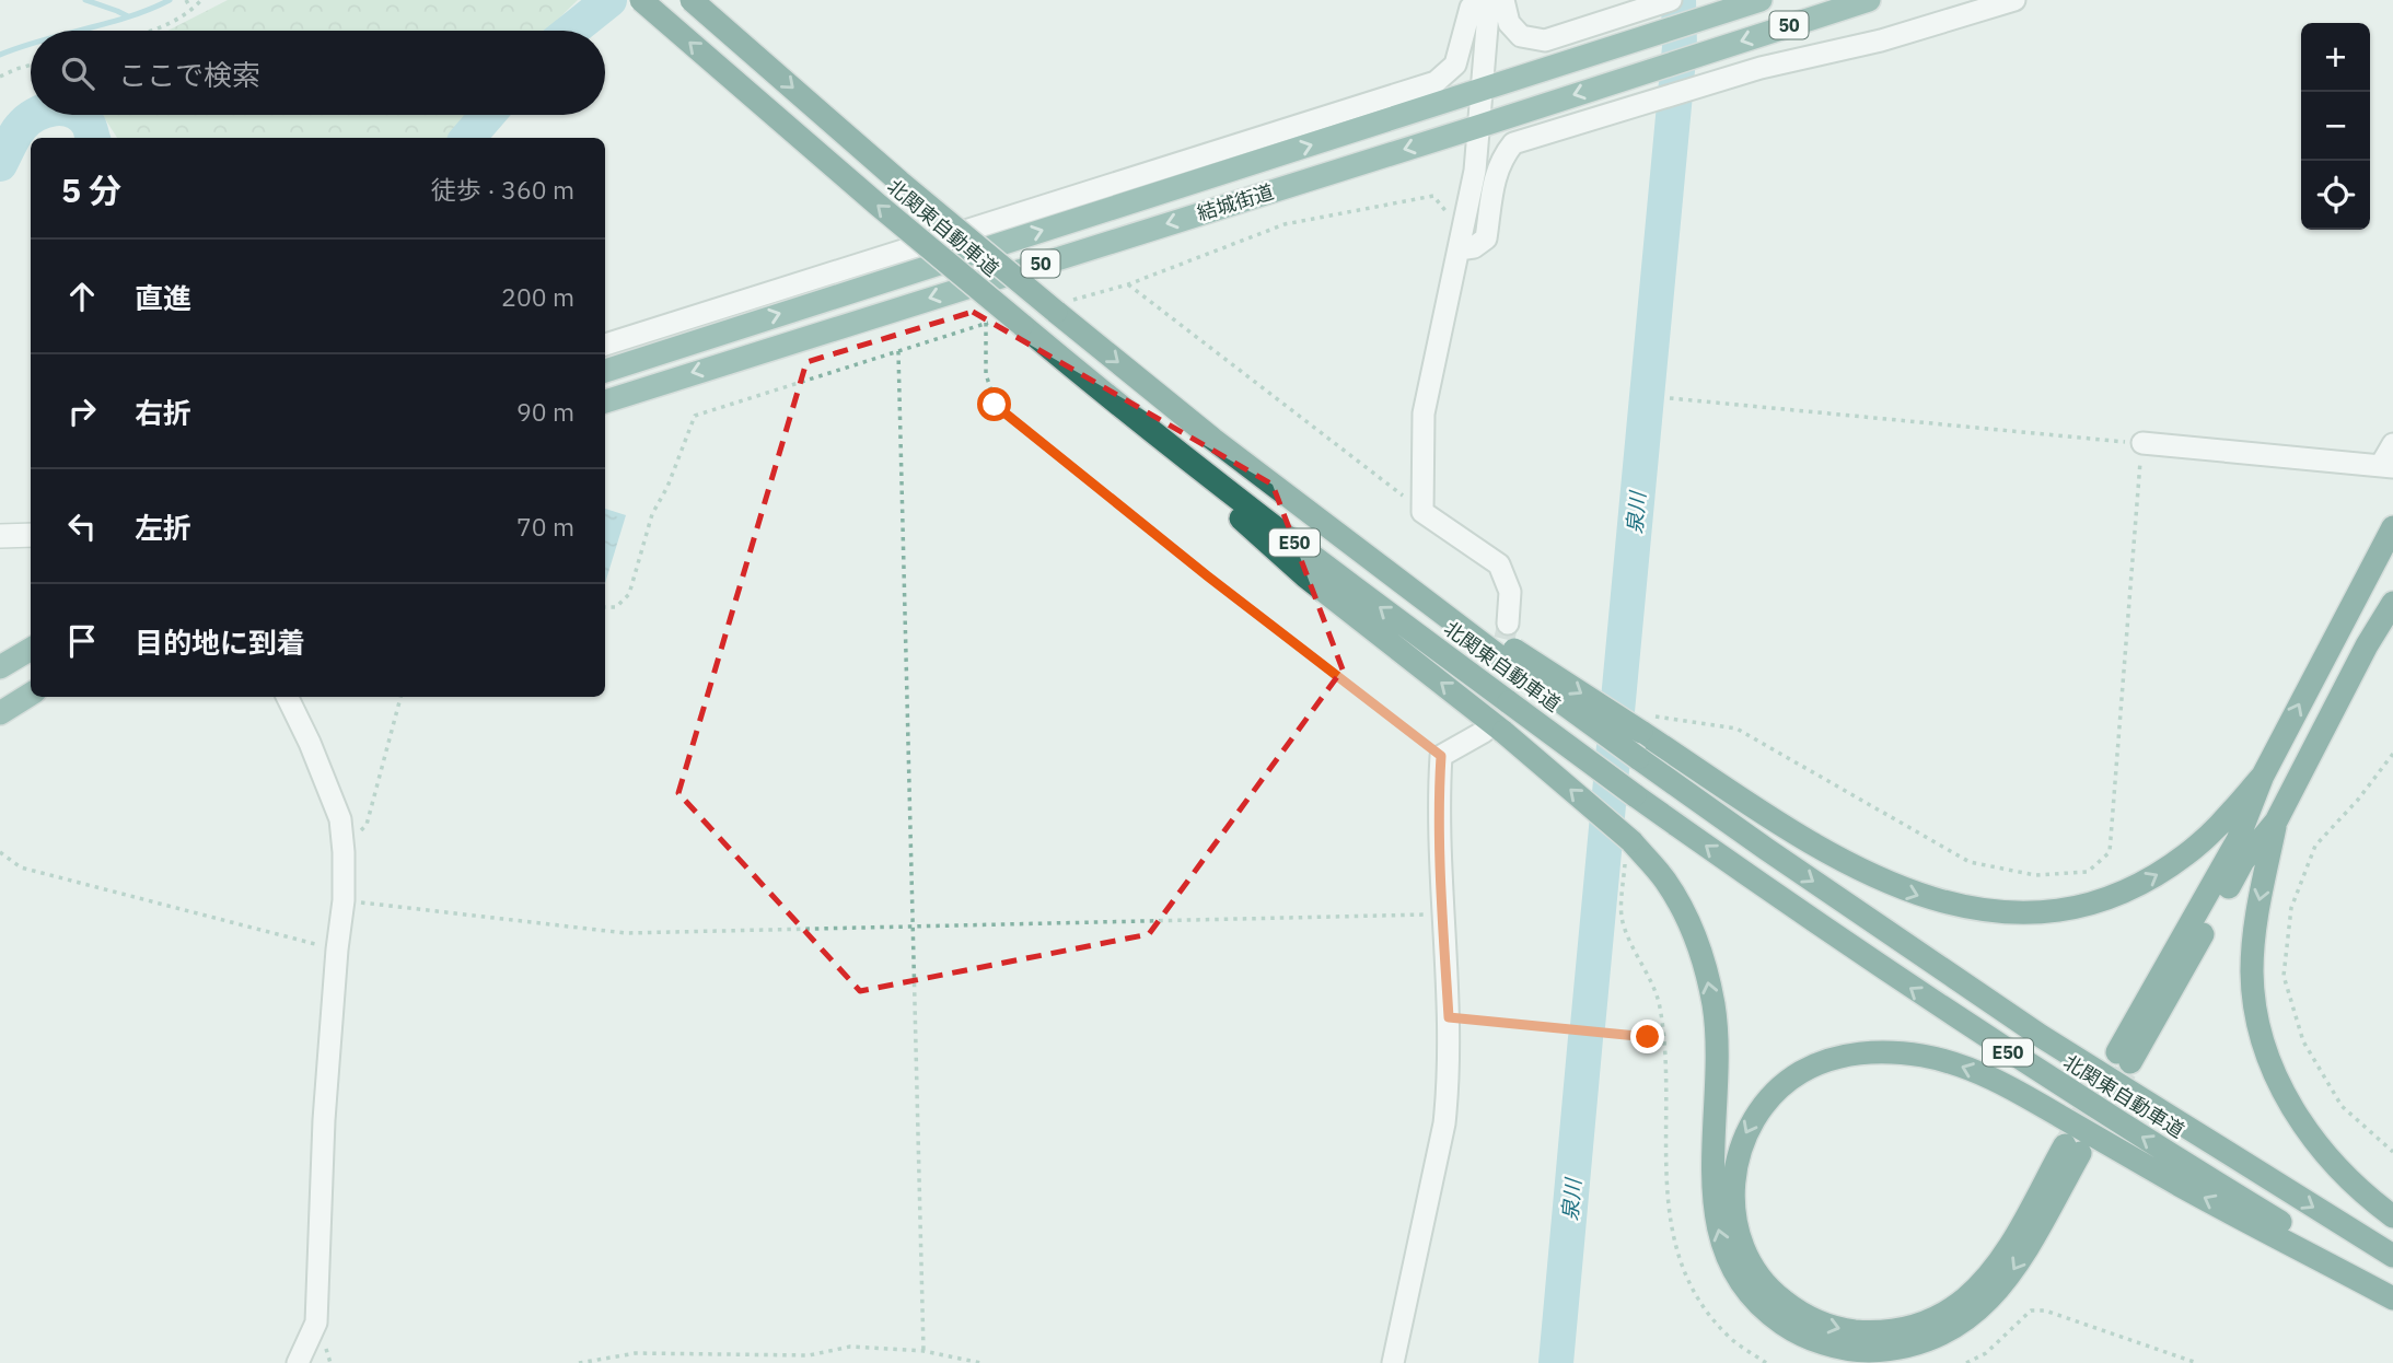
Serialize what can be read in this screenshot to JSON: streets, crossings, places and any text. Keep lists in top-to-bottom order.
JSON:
{
  "streets": {
    "highway": [
      "50",
      "結城街道",
      "北関東自動車道",
      "E50"
    ]
  },
  "water": ["泉川"],
  "page": {
    "map_buttons": ["+", "−"],
    "search": "ここで検索",
    "heading": ["5 分", "徒歩 · 360 m"],
    "list": [
      ["直進", "200 m"],
      ["右折", "90 m"],
      ["左折", "70 m"],
      "目的地に到着"
    ]
  }
}
